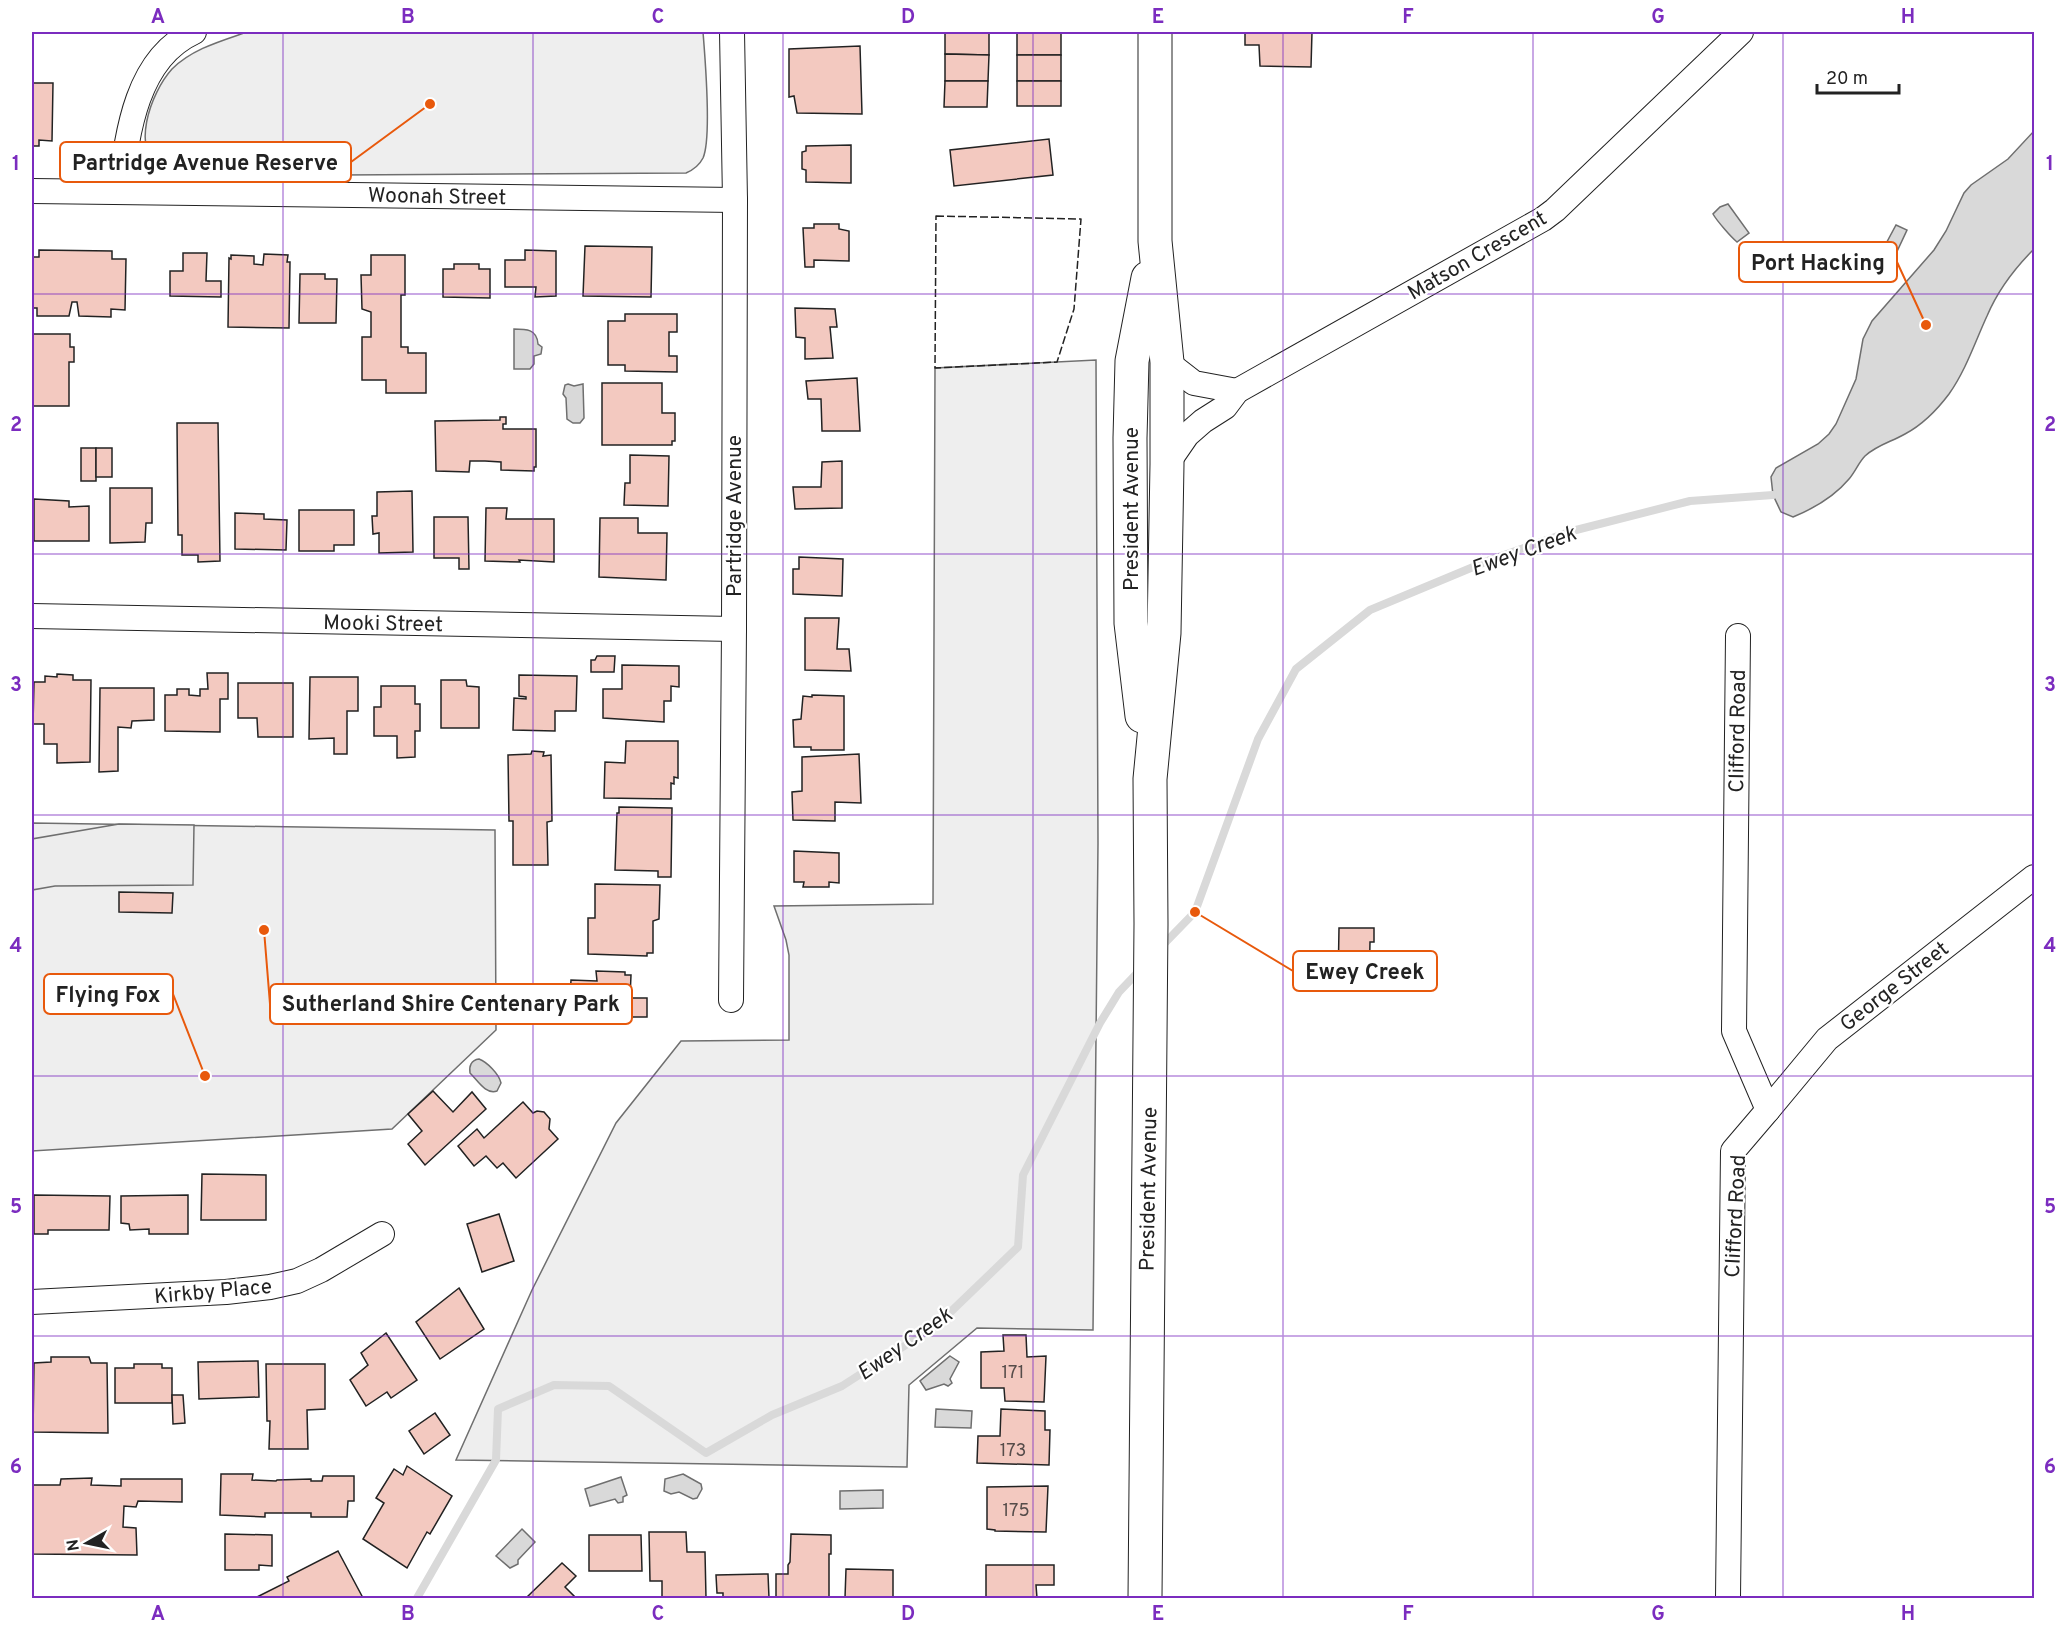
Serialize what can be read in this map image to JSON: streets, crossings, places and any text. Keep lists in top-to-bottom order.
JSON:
{
  "streets": {
    "main road": ["President Avenue"],
    "street": [
      "Woonah Street",
      "Matson Crescent",
      "Partridge Avenue",
      "Mooki Street",
      "Clifford Road",
      "George Street",
      "Kirkby Place"
    ]
  },
  "crossings": [
    ["Woonah Street", "Partridge Avenue"],
    ["Matson Crescent", "President Avenue"],
    ["Partridge Avenue", "Mooki Street"],
    ["Clifford Road", "George Street"]
  ],
  "water": ["Ewey Creek"],
  "places": [
    "Partridge Avenue Reserve",
    "Port Hacking",
    "Ewey Creek",
    "Sutherland Shire Centenary Park",
    "Flying Fox"
  ],
  "house_numbers": ["171", "173", "175"],
  "scale_bar": "20 m",
  "north": "left",
  "grid": {
    "columns": [
      "A",
      "B",
      "C",
      "D",
      "E",
      "F",
      "G",
      "H"
    ],
    "rows": [
      "1",
      "2",
      "3",
      "4",
      "5",
      "6"
    ]
  }
}
